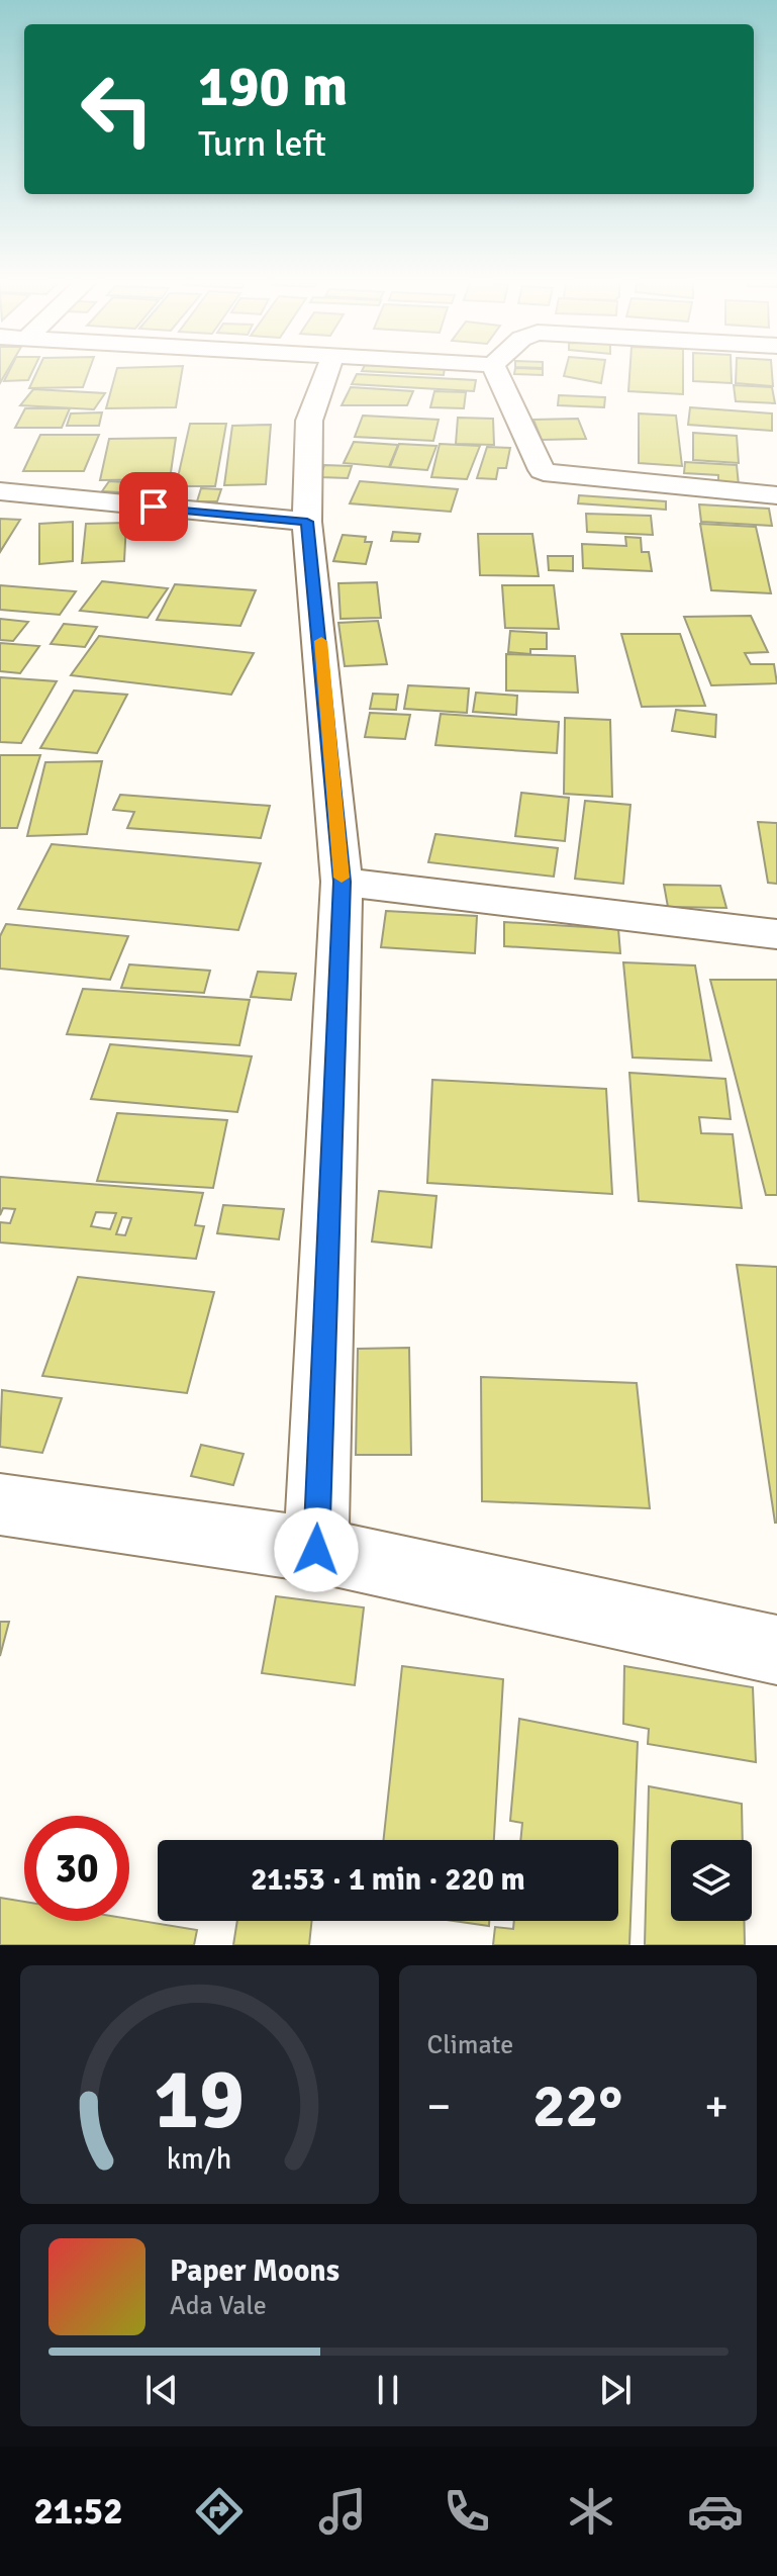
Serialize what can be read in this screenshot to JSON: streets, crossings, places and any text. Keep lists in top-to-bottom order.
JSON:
{
  "page": {
    "turn": ["190 m", "Turn left"],
    "limit": "30",
    "trip": "21:53 · 1 min · 220 m",
    "tile": "Climate",
    "heat": ["−", "22°", "+"],
    "song": ["Paper Moons", "Ada Vale"],
    "tabs": "21:52",
    "gauge": ["19", "km/h"]
  }
}
